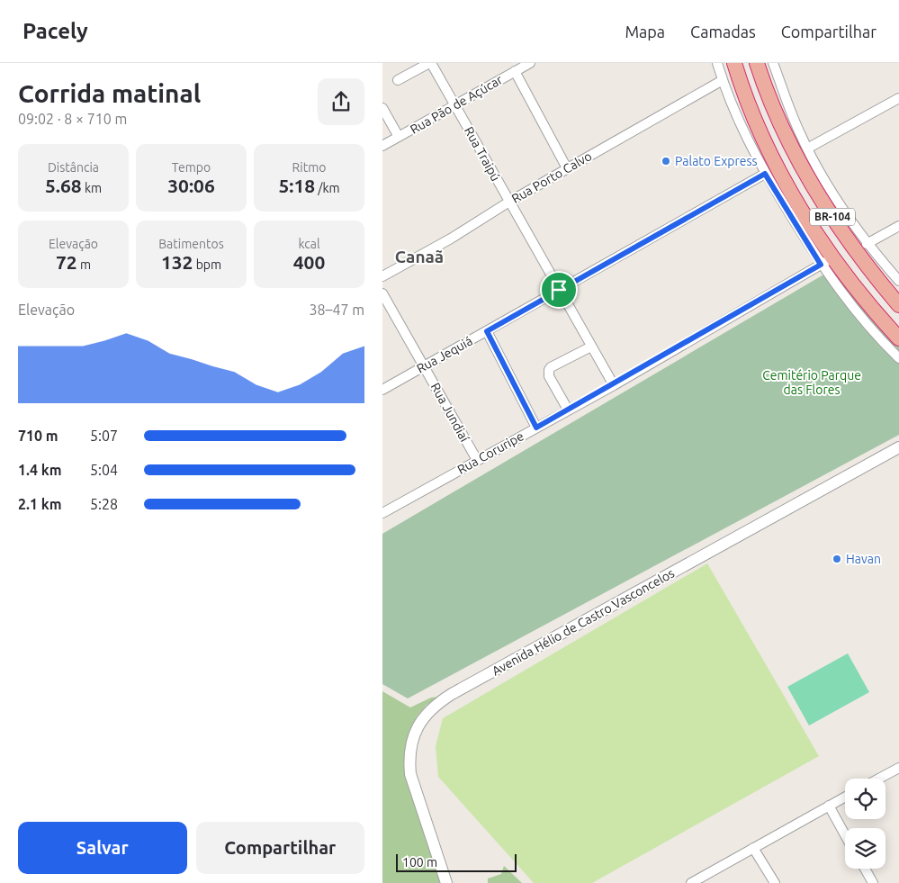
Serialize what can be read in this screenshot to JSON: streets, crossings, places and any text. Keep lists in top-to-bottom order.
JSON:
{
  "streets": {
    "highway": ["BR-104"],
    "street": [
      "Rua Pão de Açúcar",
      "Rua Traipú",
      "Rua Porto Calvo",
      "Rua Jequiá",
      "Rua Jundiaí",
      "Rua Coruripe",
      "Avenida Hélio de Castro Vasconcelos"
    ]
  },
  "crossings": [
    ["Rua Pão de Açúcar", "Rua Traipú"],
    ["Rua Traipú", "Rua Porto Calvo"],
    ["Rua Traipú", "Rua Jequiá"],
    ["Rua Traipú", "Rua Coruripe"],
    ["BR-104", "Rua Coruripe"],
    ["Rua Jequiá", "Rua Jundiaí"],
    ["Rua Jundiaí", "Rua Coruripe"]
  ],
  "districts": ["Canaã"],
  "parks": ["Cemitério Parque das Flores"],
  "places": ["Palato Express", "Havan"],
  "scale_bar": "100 m",
  "page": {
    "header": "Pacely",
    "nav": ["Mapa", "Camadas", "Compartilhar"],
    "heading": ["Corrida matinal", "09:02 · 8 × 710 m"],
    "stats": [
      ["Distância", "5.68 km"],
      ["Tempo", "30:06"],
      ["Ritmo", "5:18 /km"],
      ["Elevação", "72 m"],
      ["Batimentos", "132 bpm"],
      ["kcal", "400"]
    ],
    "chart": ["Elevação", "38–47 m"],
    "list": [
      {
        "name": "710 m",
        "note": "5:07"
      },
      {
        "name": "1.4 km",
        "note": "5:04"
      },
      {
        "name": "2.1 km",
        "note": "5:28"
      }
    ],
    "buttons": ["Salvar", "Compartilhar"],
    "scale": "100 m"
  }
}
